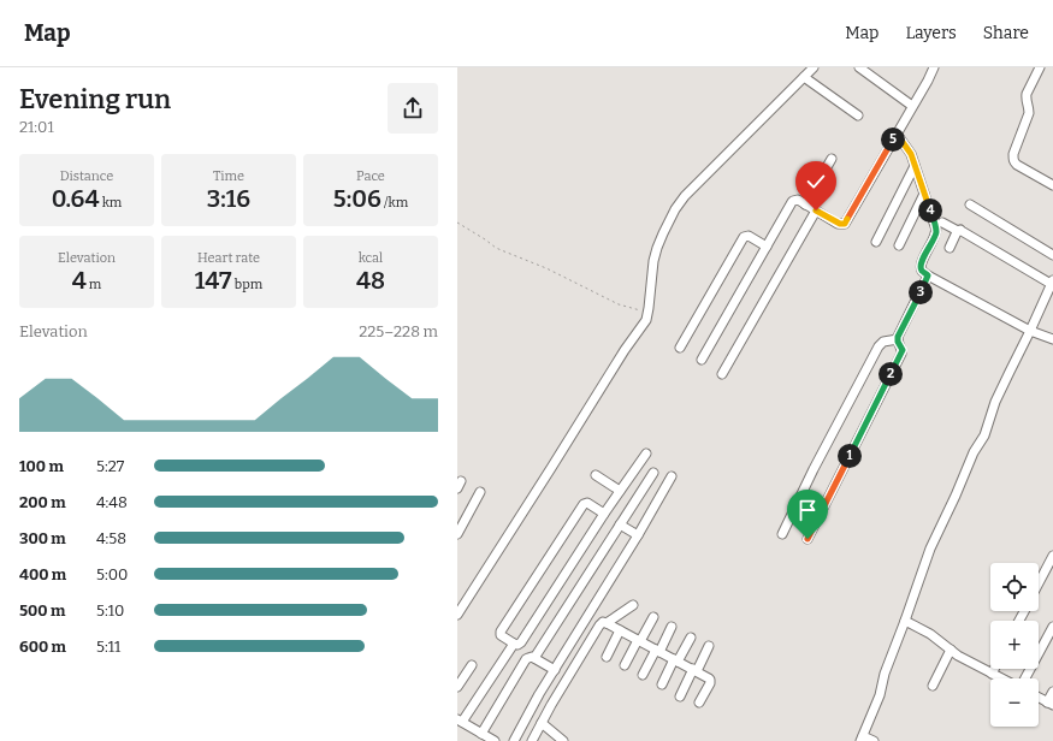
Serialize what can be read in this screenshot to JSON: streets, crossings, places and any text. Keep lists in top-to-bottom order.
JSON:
{
  "page": {
    "header": "Map",
    "nav": ["Map", "Layers", "Share"],
    "heading": ["Evening run", "21:01"],
    "pins": [
      "5",
      "4",
      "3",
      "2",
      "1"
    ],
    "stats": [
      ["Distance", "0.64 km"],
      ["Time", "3:16"],
      ["Pace", "5:06 /km"],
      ["Elevation", "4 m"],
      ["Heart rate", "147 bpm"],
      ["kcal", "48"]
    ],
    "chart": ["Elevation", "225–228 m"],
    "list": [
      {
        "name": "100 m",
        "note": "5:27"
      },
      {
        "name": "200 m",
        "note": "4:48"
      },
      {
        "name": "300 m",
        "note": "4:58"
      },
      {
        "name": "400 m",
        "note": "5:00"
      },
      {
        "name": "500 m",
        "note": "5:10"
      },
      {
        "name": "600 m",
        "note": "5:11"
      }
    ],
    "map_buttons": ["+", "−"]
  }
}
